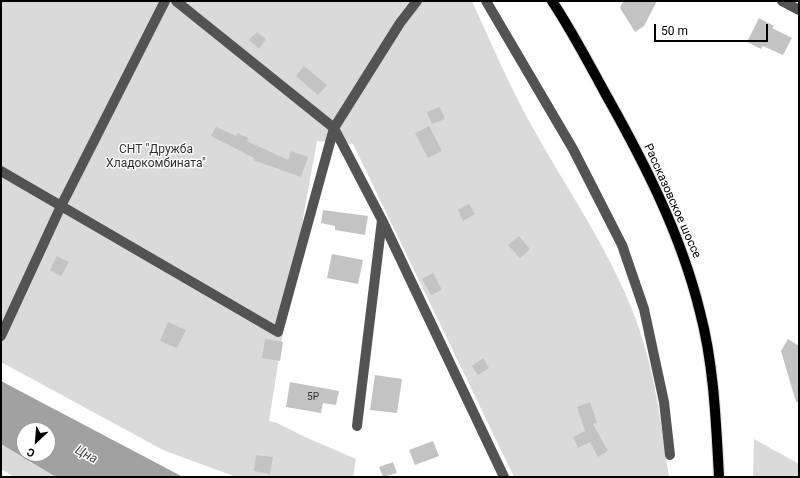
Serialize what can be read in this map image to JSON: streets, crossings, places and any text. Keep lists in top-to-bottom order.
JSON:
{
  "streets": {
    "main road": ["Рассказовское шоссе"]
  },
  "water": ["Цна"],
  "parks": ["СНТ \"Дружба Хладокомбината\""],
  "house_numbers": ["5Р"],
  "scale_bar": "50 m",
  "north": "bottom left"
}
